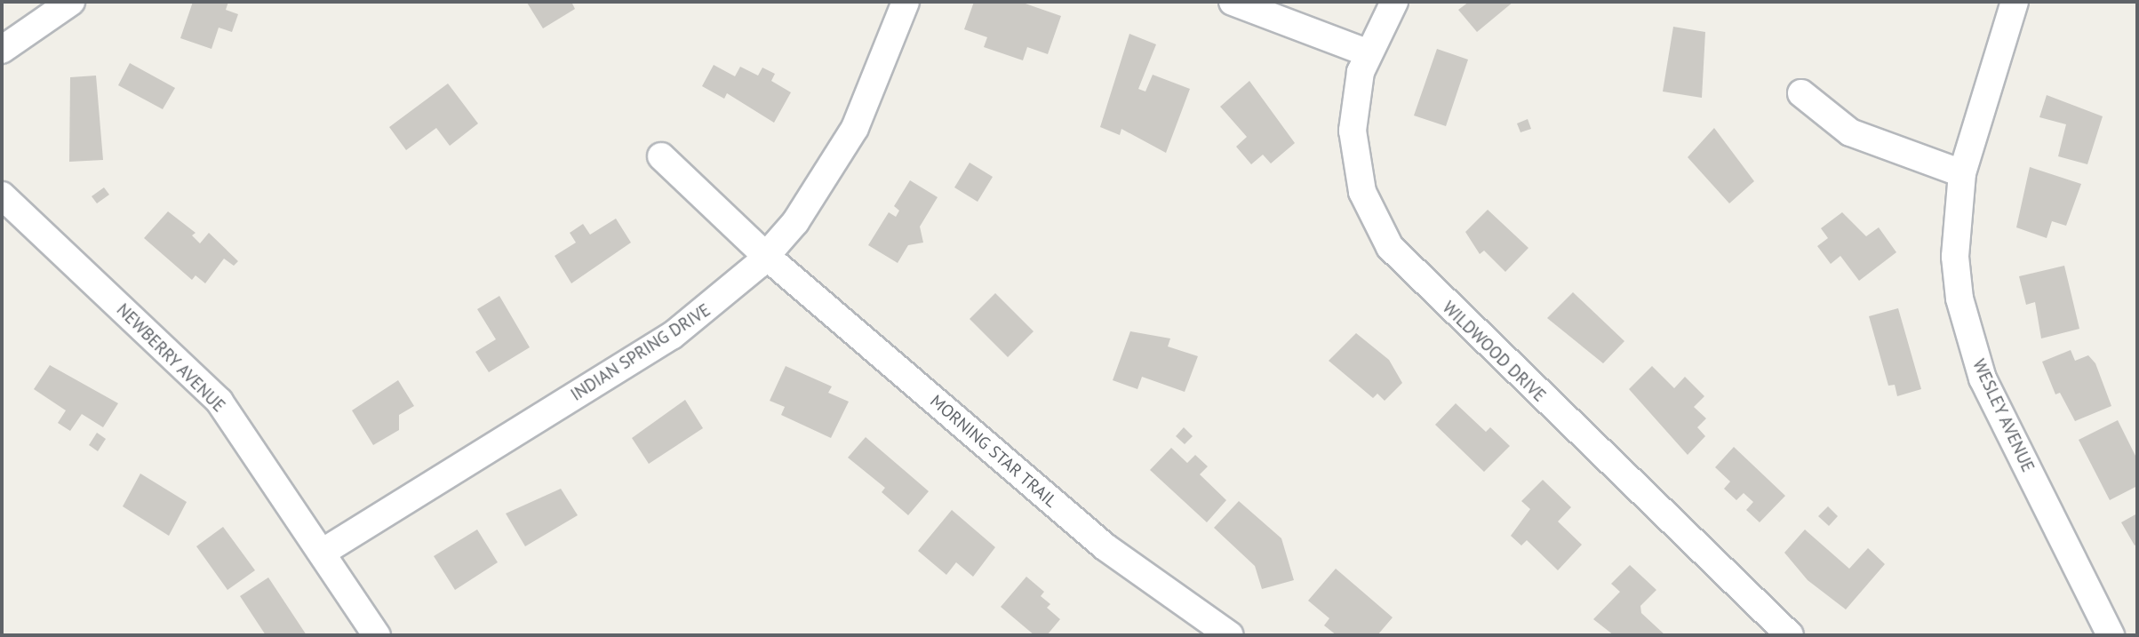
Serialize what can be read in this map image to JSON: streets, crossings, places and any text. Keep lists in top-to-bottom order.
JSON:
{
  "streets": {
    "street": [
      "WILDWOOD DRIVE",
      "INDIAN SPRING DRIVE",
      "NEWBERRY AVENUE",
      "WESLEY AVENUE",
      "MORNING STAR TRAIL"
    ]
  },
  "crossings": [
    ["INDIAN SPRING DRIVE", "NEWBERRY AVENUE"],
    ["INDIAN SPRING DRIVE", "MORNING STAR TRAIL"]
  ]
}
